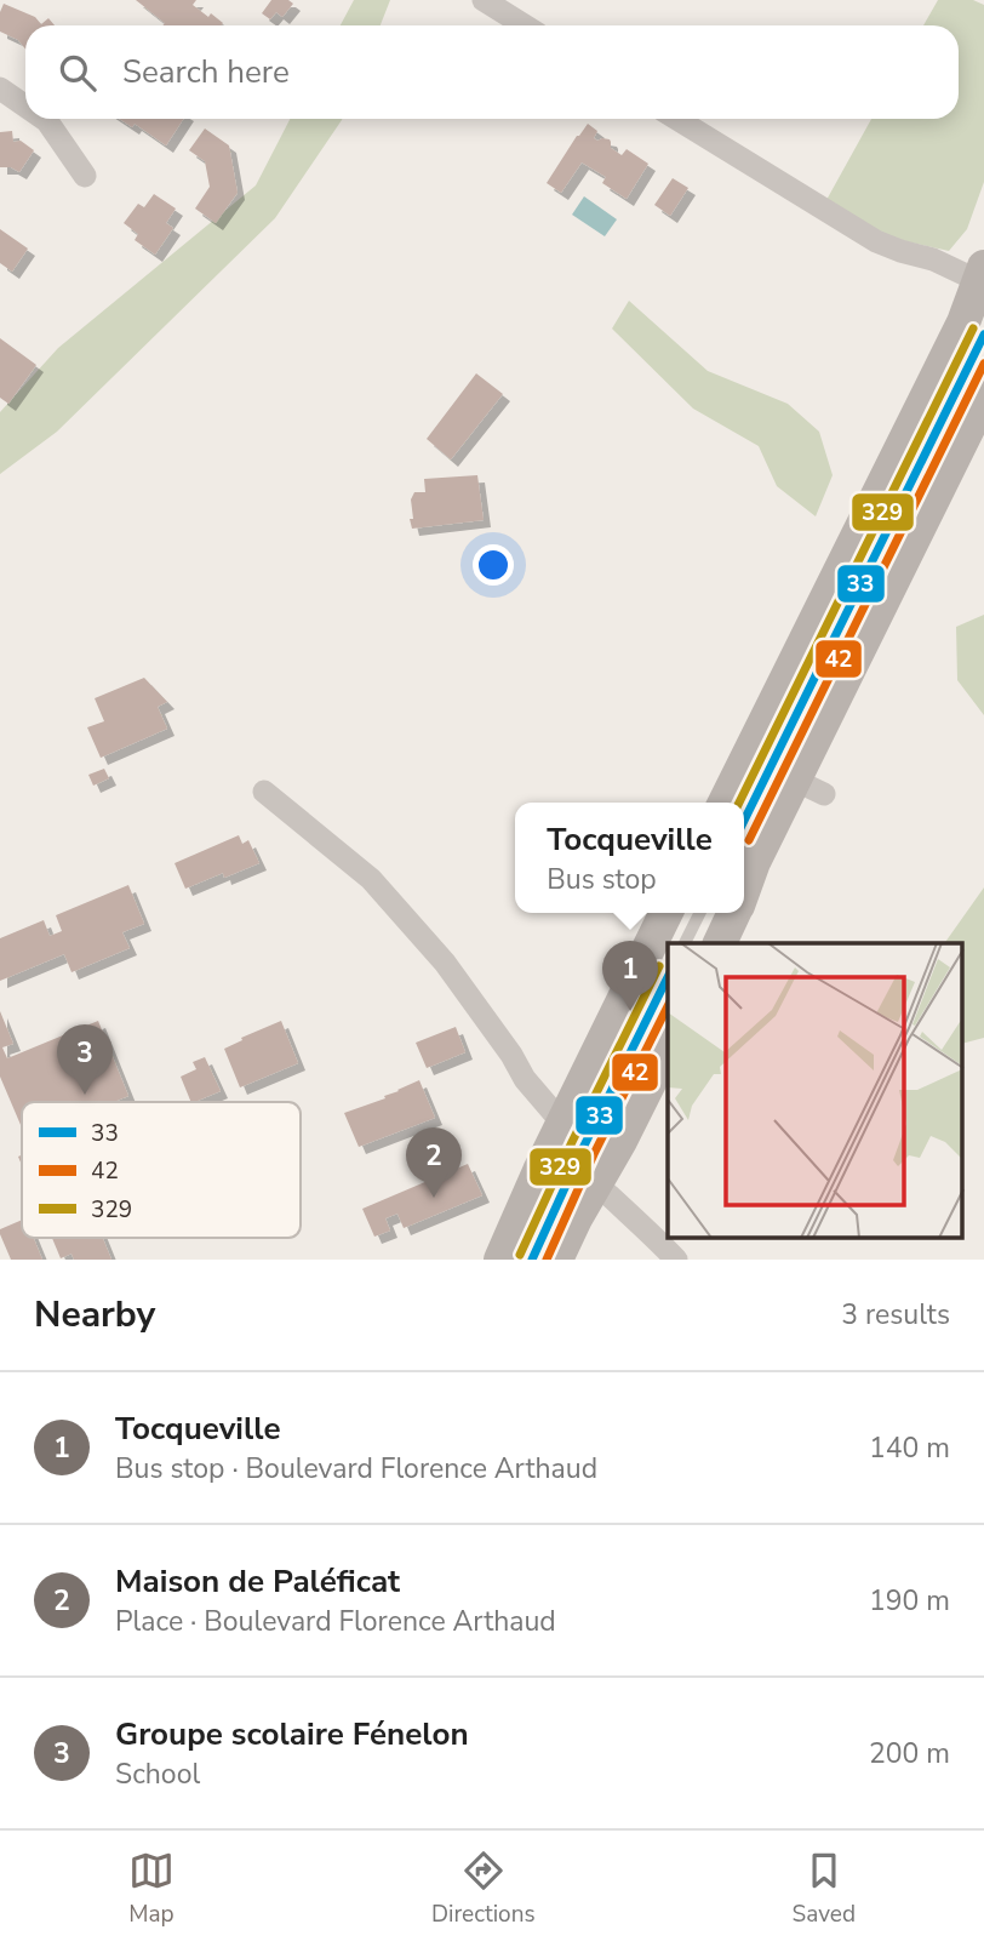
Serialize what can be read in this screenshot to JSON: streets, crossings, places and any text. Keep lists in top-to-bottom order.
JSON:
{
  "lines": ["transit line 329", "transit line 33", "transit line 42"],
  "legend": ["33", "42", "329"],
  "page": {
    "search": "Search here",
    "popup": ["Tocqueville", "Bus stop"],
    "pins": ["1", "3", "2"],
    "heading": ["Nearby", "3 results"],
    "list": [
      {
        "mark": "1",
        "name": "Tocqueville",
        "note": "Bus stop · Boulevard Florence Arthaud",
        "value": "140 m"
      },
      {
        "mark": "2",
        "name": "Maison de Paléficat",
        "note": "Place · Boulevard Florence Arthaud",
        "value": "190 m"
      },
      {
        "mark": "3",
        "name": "Groupe scolaire Fénelon",
        "note": "School",
        "value": "200 m"
      }
    ],
    "nav": ["Map", "Directions", "Saved"]
  }
}
